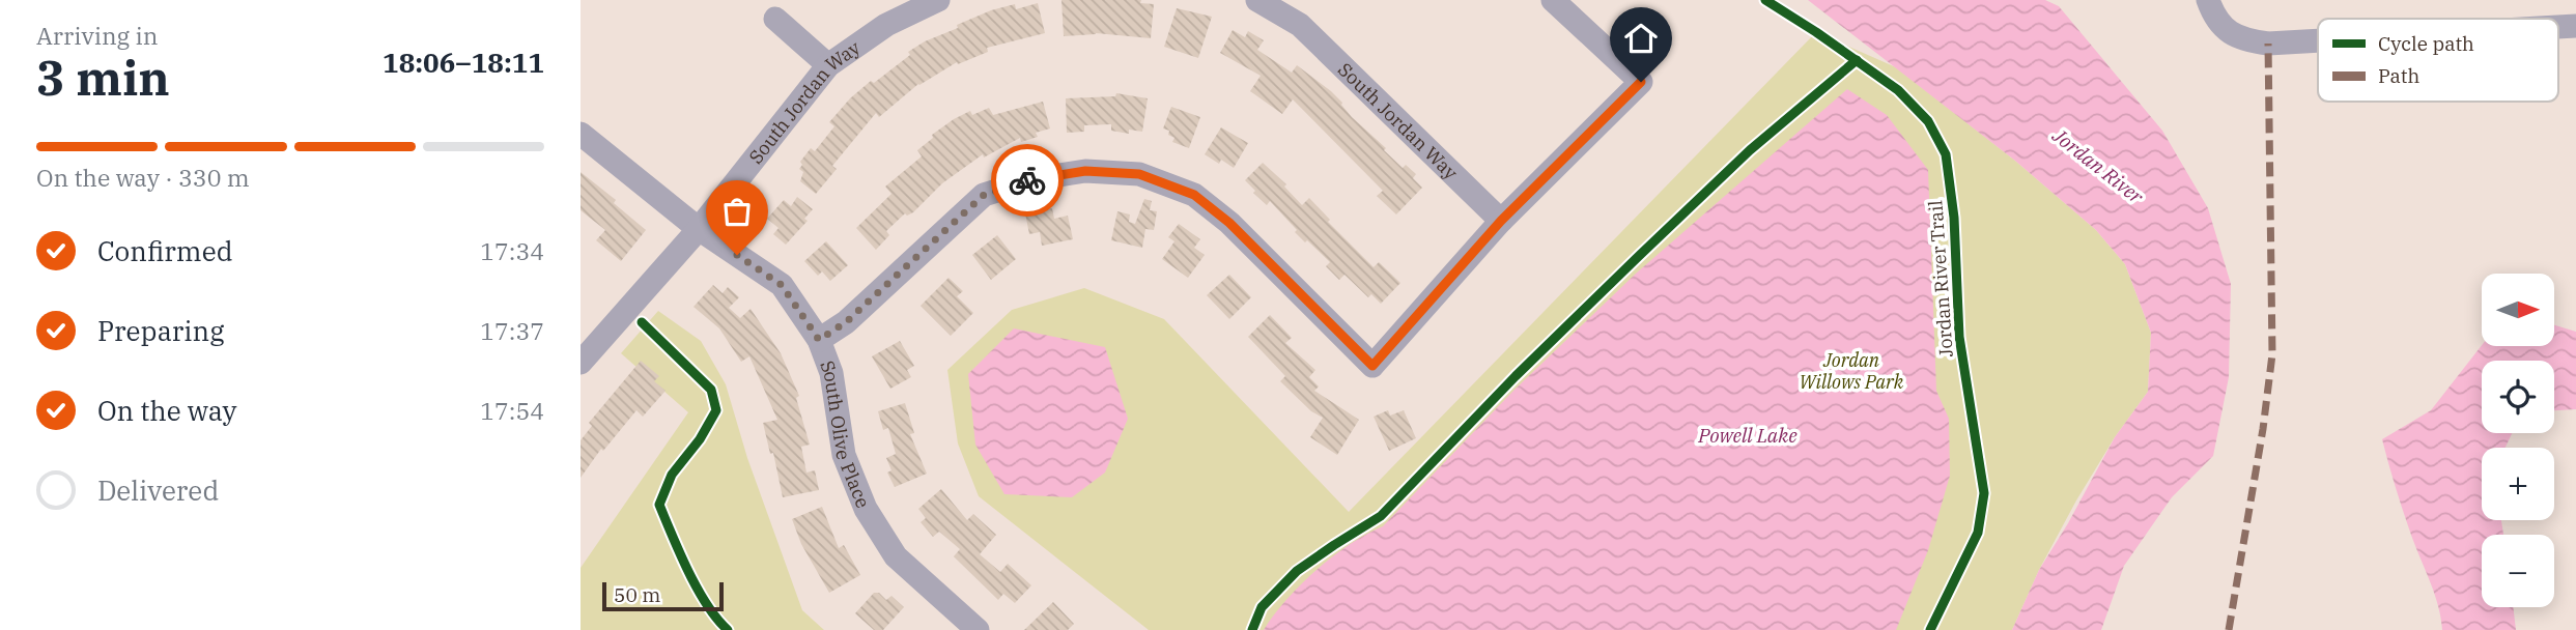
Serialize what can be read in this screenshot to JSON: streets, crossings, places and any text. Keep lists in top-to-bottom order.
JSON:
{
  "streets": {
    "street": ["South Jordan Way", "South Olive Place"],
    "cycle path": ["Jordan River Trail"]
  },
  "crossings": [
    ["South Jordan Way", "South Olive Place"]
  ],
  "water": ["Jordan River", "Powell Lake"],
  "parks": ["Jordan Willows Park"],
  "legend": ["Cycle path", "Path"],
  "scale_bar": "50 m",
  "north": "right",
  "page": {
    "heading": ["3 min", "Arriving in", "18:06–18:11"],
    "bar": "On the way · 330 m",
    "list": [
      ["Confirmed", "17:34"],
      ["Preparing", "17:37"],
      ["On the way", "17:54"],
      "Delivered"
    ],
    "map_buttons": ["+", "−"],
    "scale": "50 m"
  }
}
